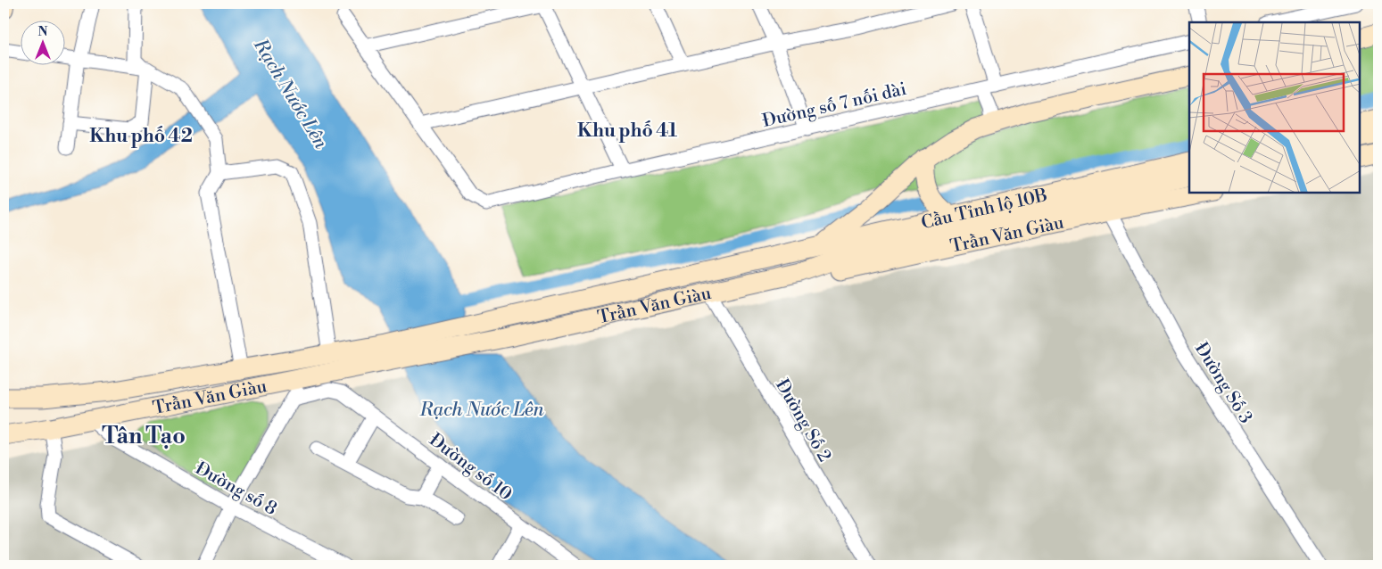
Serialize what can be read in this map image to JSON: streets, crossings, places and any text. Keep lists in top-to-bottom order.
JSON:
{
  "streets": {
    "main road": ["Cầu Tỉnh lộ 10B", "Trần Văn Giàu"],
    "street": [
      "Đường số 7 nối dài",
      "Đường Số 3",
      "Đường Số 2",
      "Đường số 10",
      "Đường số 8"
    ]
  },
  "crossings": [
    ["Cầu Tỉnh lộ 10B", "Trần Văn Giàu"],
    ["Trần Văn Giàu", "Đường Số 3"],
    ["Trần Văn Giàu", "Đường Số 2"],
    ["Trần Văn Giàu", "Đường số 8"]
  ],
  "districts": ["Khu phố 41", "Khu phố 42", "Tân Tạo"],
  "water": ["Rạch Nước Lên"],
  "north": "top"
}
